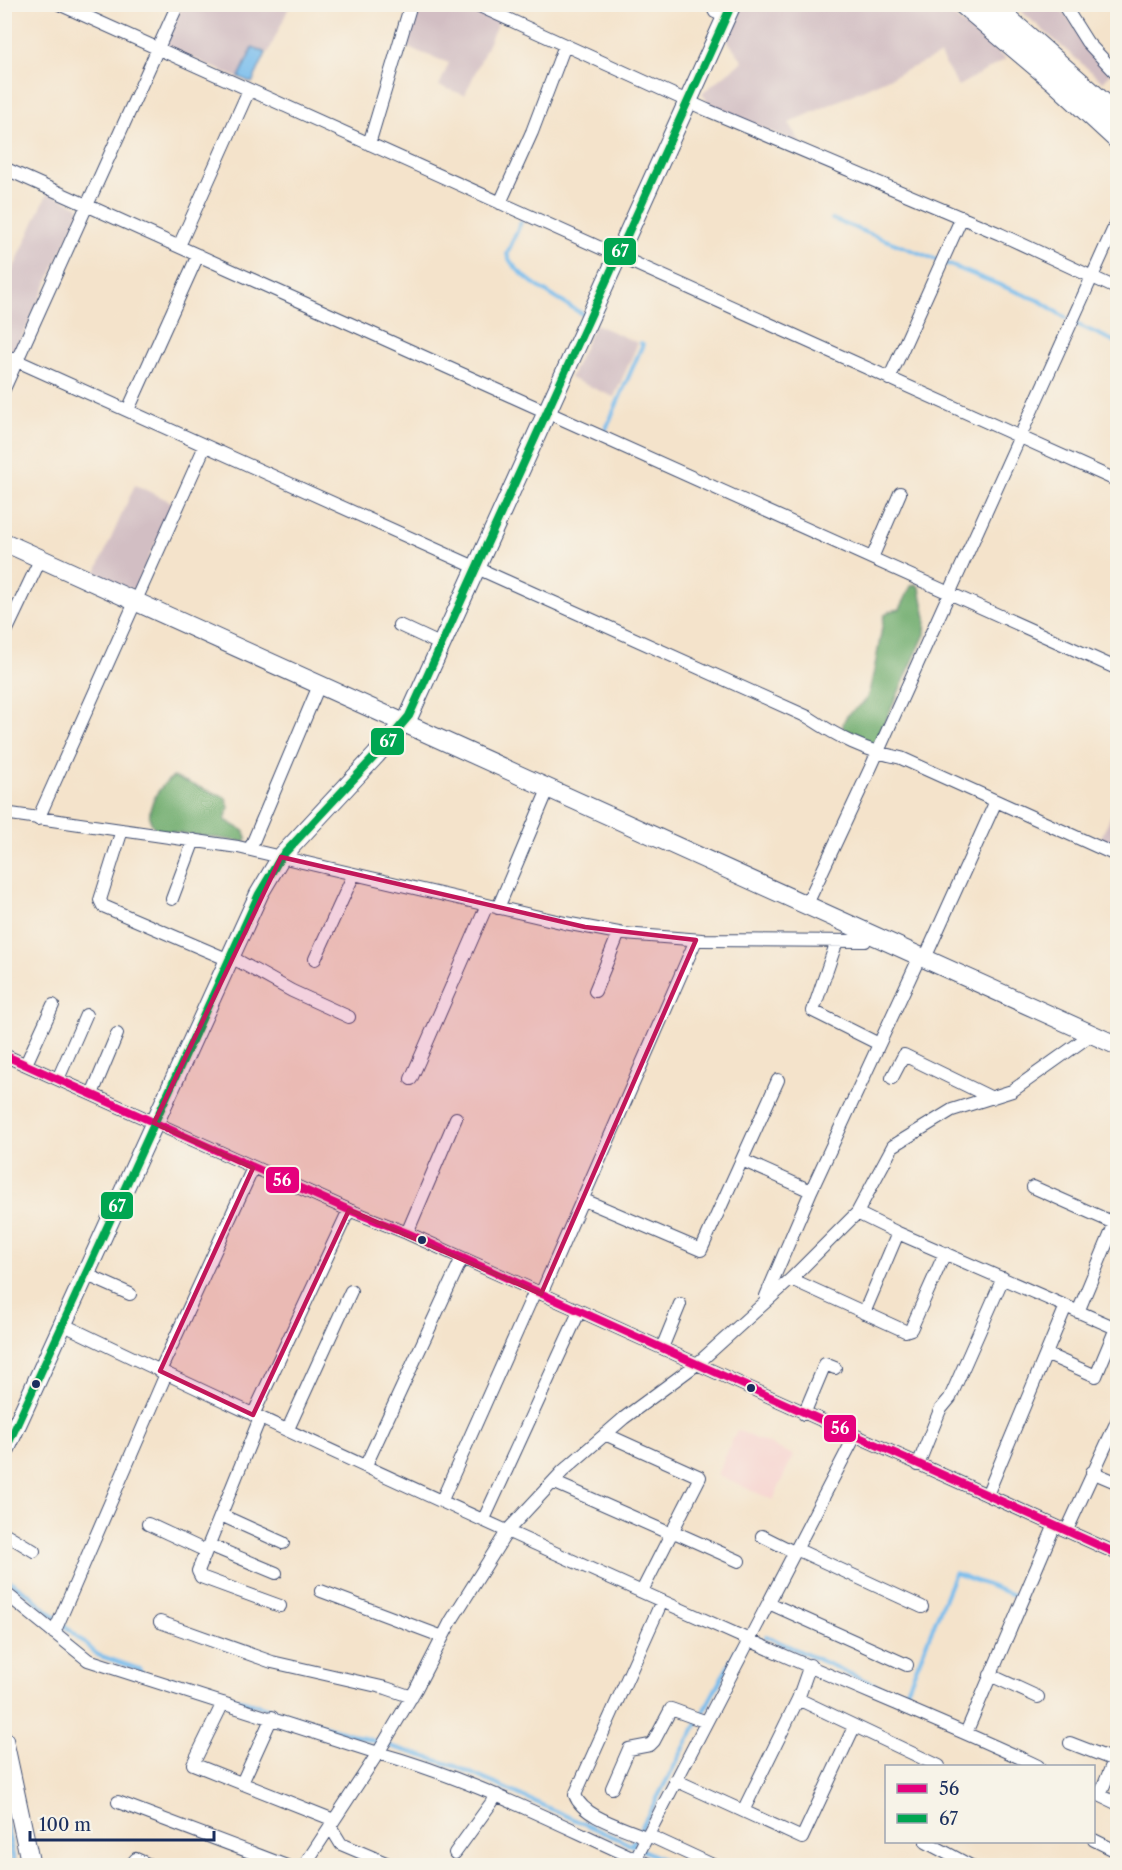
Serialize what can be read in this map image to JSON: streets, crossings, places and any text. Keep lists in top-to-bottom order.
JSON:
{
  "lines": ["transit line 67", "transit line 56"],
  "legend": ["56", "67"],
  "scale_bar": "100 m"
}
